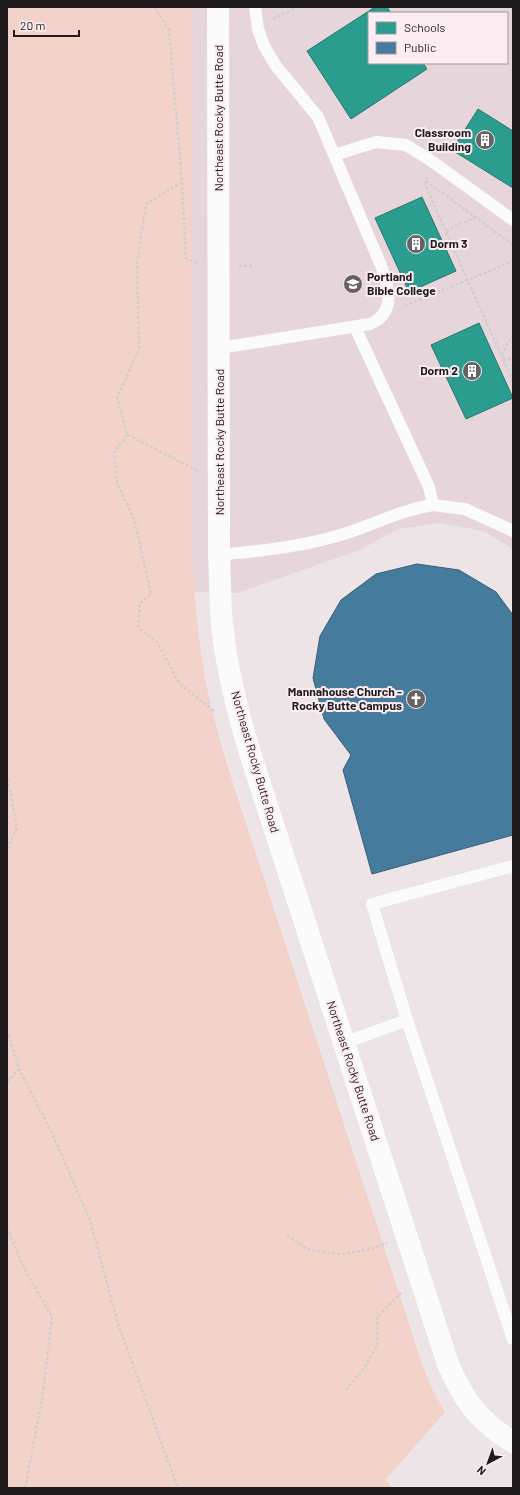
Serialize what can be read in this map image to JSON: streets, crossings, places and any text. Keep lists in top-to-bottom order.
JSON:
{
  "streets": {
    "street": ["Northeast Rocky Butte Road"]
  },
  "places": {
    "building": ["Classroom Building", "Dorm 3", "Dorm 2"],
    "school or university": ["Portland Bible College"],
    "church": ["Mannahouse Church - Rocky Butte Campus"]
  },
  "legend": ["Schools", "Public"],
  "scale_bar": "20 m",
  "north": "bottom left"
}
